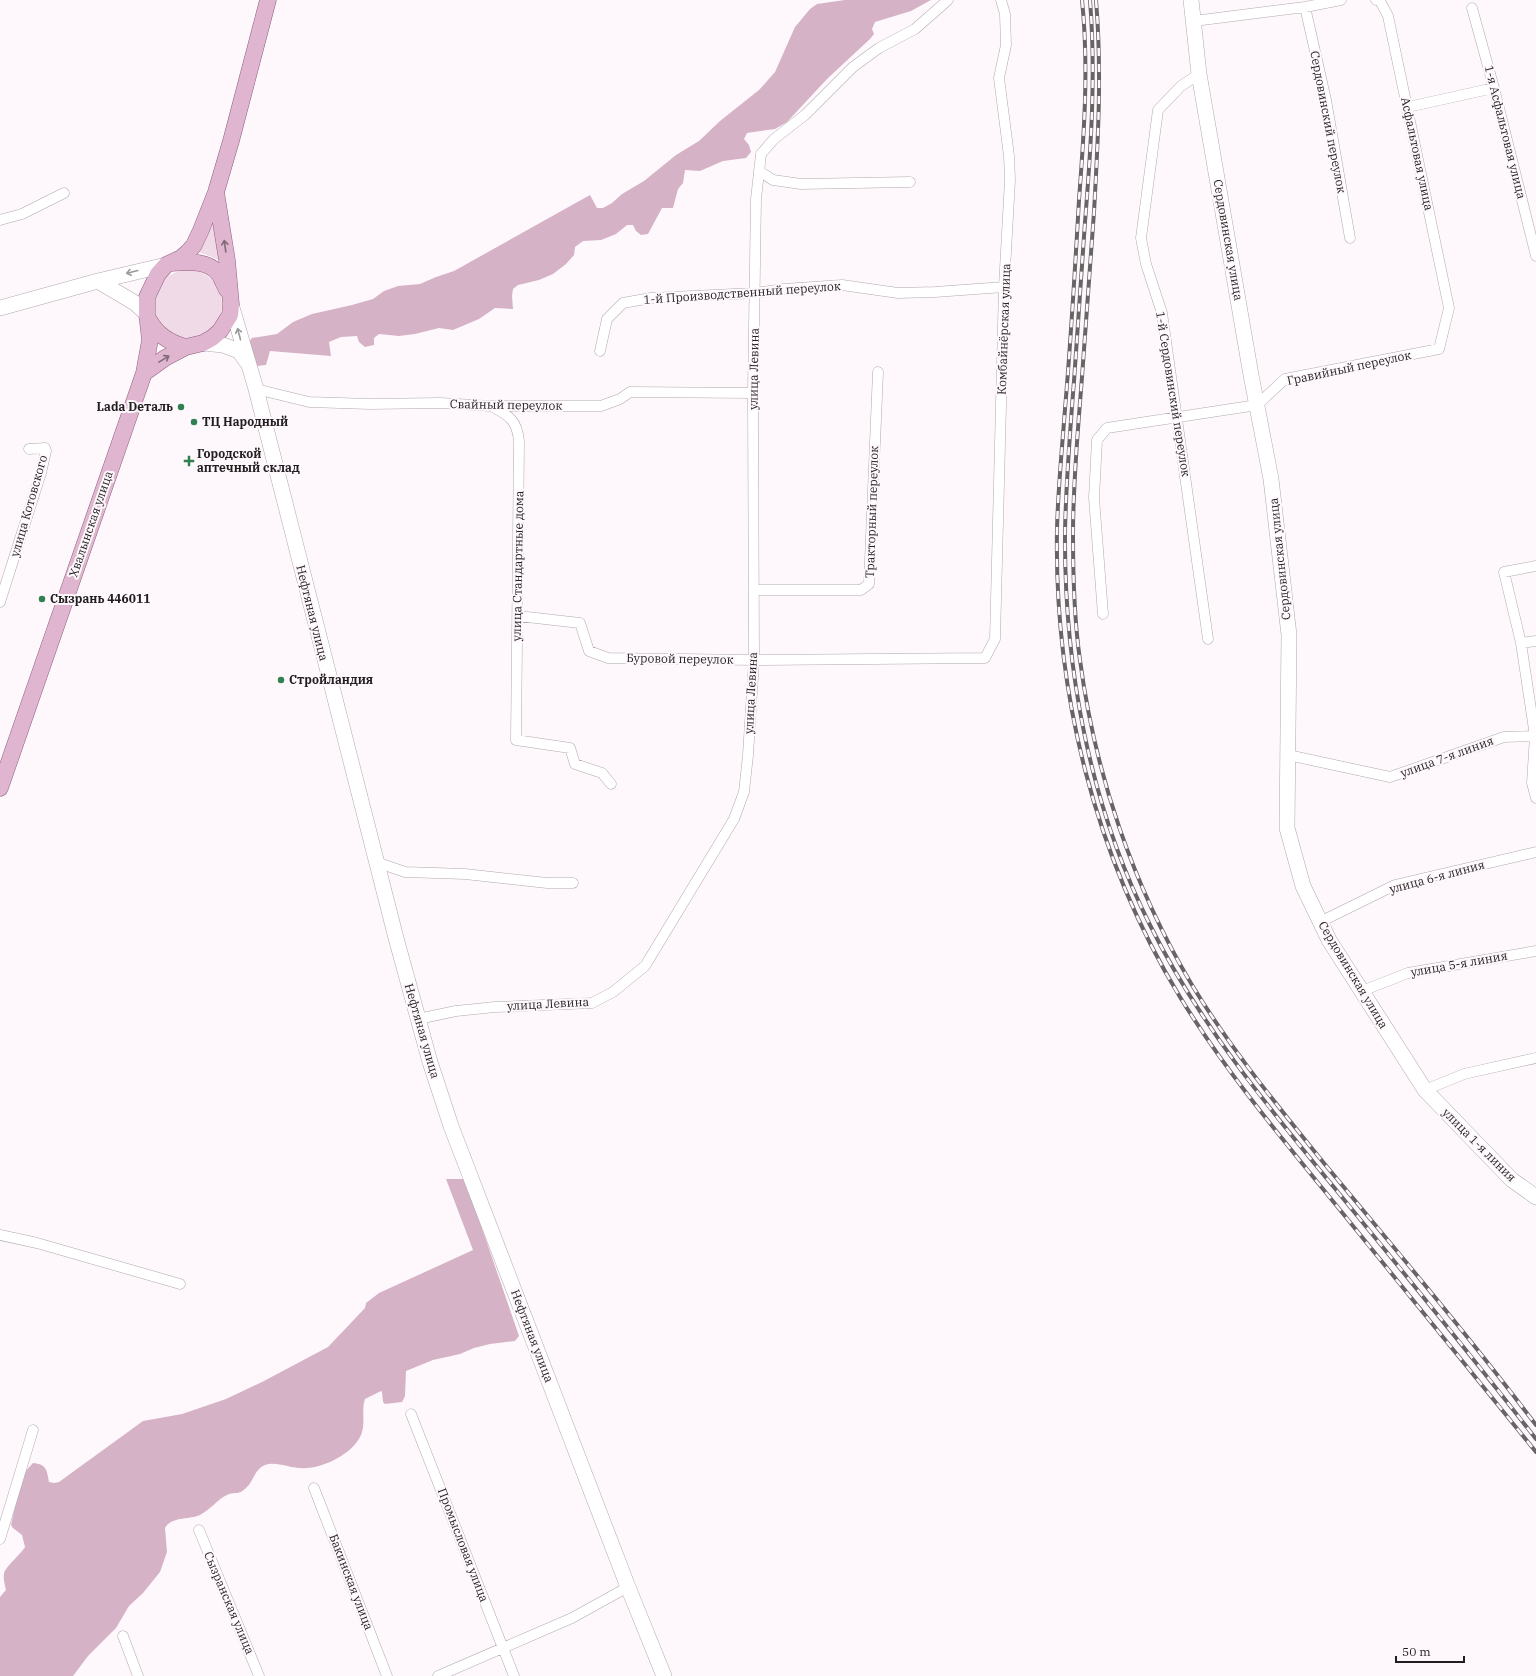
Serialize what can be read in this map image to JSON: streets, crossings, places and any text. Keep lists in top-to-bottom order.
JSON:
{
  "streets": {
    "main road": ["Хвалынская улица"],
    "street": [
      "Сердовинский переулок",
      "1-я Асфальтовая улица",
      "Асфальтовая улица",
      "Сердовинская улица",
      "1-й Производственный переулок",
      "Комбайнёрская улица",
      "Гравийный переулок",
      "улица Левина",
      "1-й Сердовинский переулок",
      "Свайный переулок",
      "улица Котовского",
      "Тракторный переулок",
      "улица Стандартные дома",
      "Нефтяная улица",
      "Буровой переулок",
      "улица 7-я линия",
      "улица 6-я линия",
      "улица 5-я линия",
      "улица 1-я линия",
      "Промысловая улица",
      "Бакинская улица",
      "Сызранская улица"
    ]
  },
  "crossings": [
    ["Асфальтовая улица", "Гравийный переулок"],
    ["Сердовинская улица", "Гравийный переулок"],
    ["Сердовинская улица", "1-й Сердовинский переулок"],
    ["Сердовинская улица", "улица 7-я линия"],
    ["Сердовинская улица", "улица 6-я линия"],
    ["Сердовинская улица", "улица 5-я линия"],
    ["Сердовинская улица", "улица 1-я линия"],
    ["1-й Производственный переулок", "Комбайнёрская улица"],
    ["1-й Производственный переулок", "улица Левина"],
    ["Комбайнёрская улица", "Буровой переулок"],
    ["улица Левина", "Свайный переулок"],
    ["улица Левина", "Тракторный переулок"],
    ["улица Левина", "Нефтяная улица"],
    ["улица Левина", "Буровой переулок"],
    ["Свайный переулок", "улица Стандартные дома"],
    ["Свайный переулок", "Нефтяная улица"],
    ["Хвалынская улица", "Нефтяная улица"],
    ["улица Стандартные дома", "Буровой переулок"]
  ],
  "places": {
    "other": [
      "Lada Dеталь",
      "ТЦ Народный",
      "Сызрань 446011",
      "Стройландия"
    ],
    "health": ["Городской аптечный склад"]
  },
  "scale_bar": "50 m"
}
